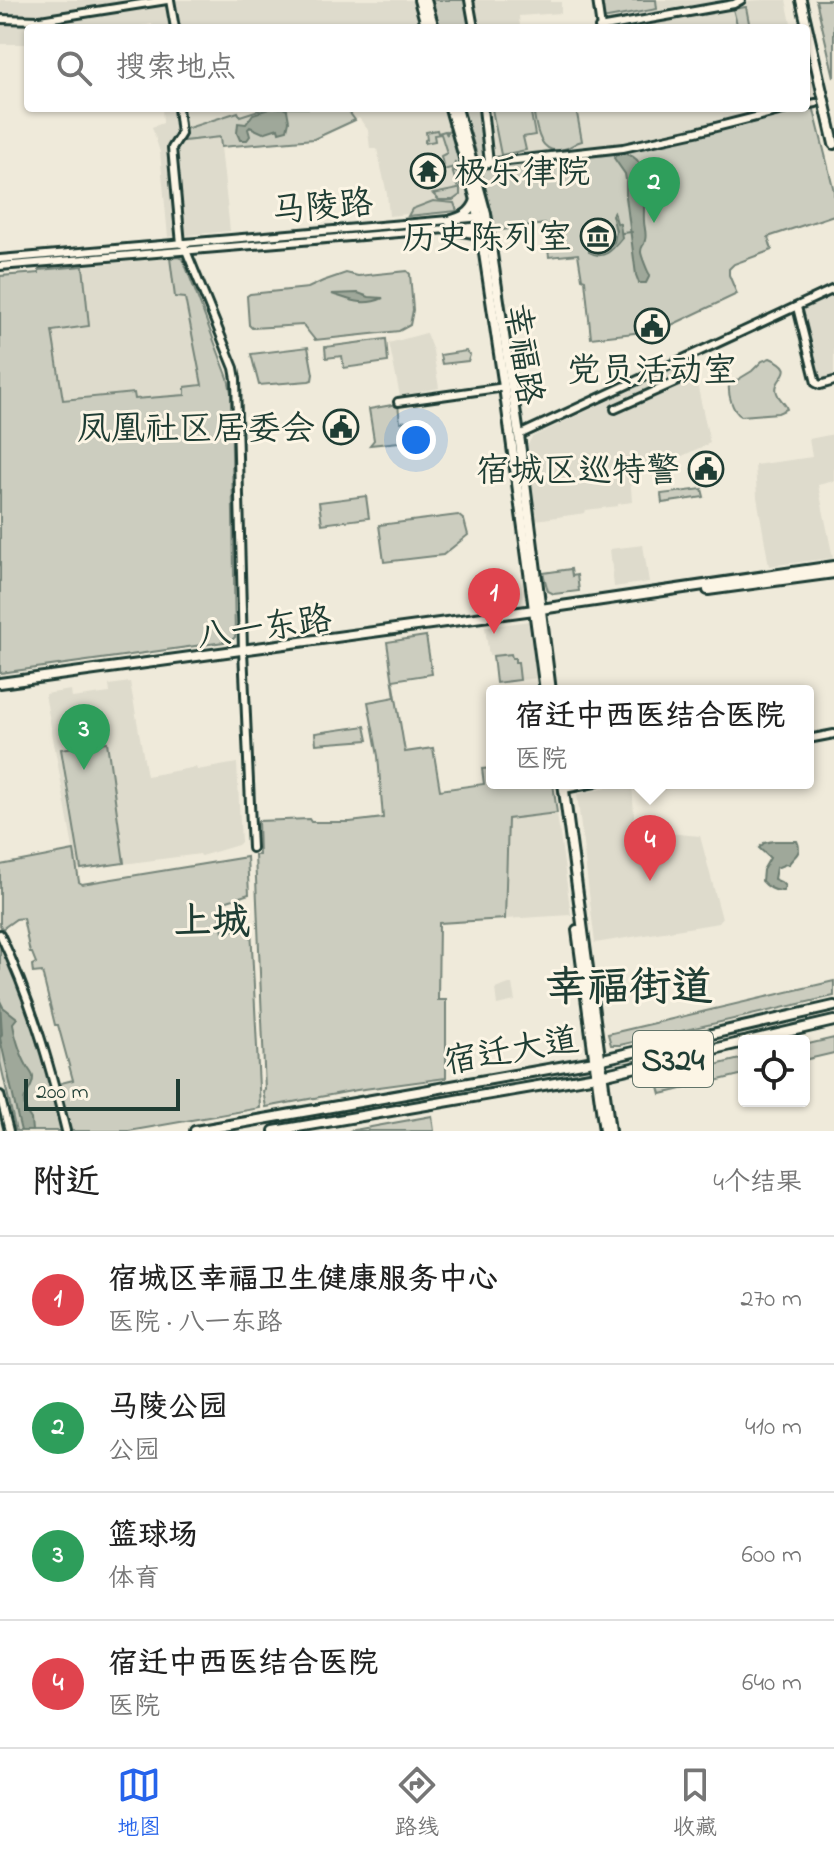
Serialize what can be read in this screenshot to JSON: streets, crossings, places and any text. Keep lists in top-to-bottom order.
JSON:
{
  "streets": {
    "main road": [
      "幸福路",
      "八一东路",
      "宿迁大道",
      "S324"
    ],
    "street": ["马陵路"]
  },
  "crossings": [
    ["马陵路", "幸福路"],
    ["幸福路", "八一东路"]
  ],
  "districts": ["上城", "幸福街道"],
  "places": {
    "temple": ["极乐律院"],
    "museum": ["历史陈列室"],
    "public building": ["党员活动室", "凤凰社区居委会", "宿城区巡特警"]
  },
  "scale_bar": "200 m",
  "page": {
    "search": "搜索地点",
    "pins": [
      "2",
      "1",
      "3",
      "4"
    ],
    "popup": ["宿迁中西医结合医院", "医院"],
    "scale": "200 m",
    "heading": ["附近", "4个结果"],
    "list": [
      {
        "mark": "1",
        "name": "宿城区幸福卫生健康服务中心",
        "note": "医院 · 八一东路",
        "value": "270 m"
      },
      {
        "mark": "2",
        "name": "马陵公园",
        "note": "公园",
        "value": "410 m"
      },
      {
        "mark": "3",
        "name": "篮球场",
        "note": "体育",
        "value": "600 m"
      },
      {
        "mark": "4",
        "name": "宿迁中西医结合医院",
        "note": "医院",
        "value": "640 m"
      }
    ],
    "nav": ["地图", "路线", "收藏"]
  }
}
